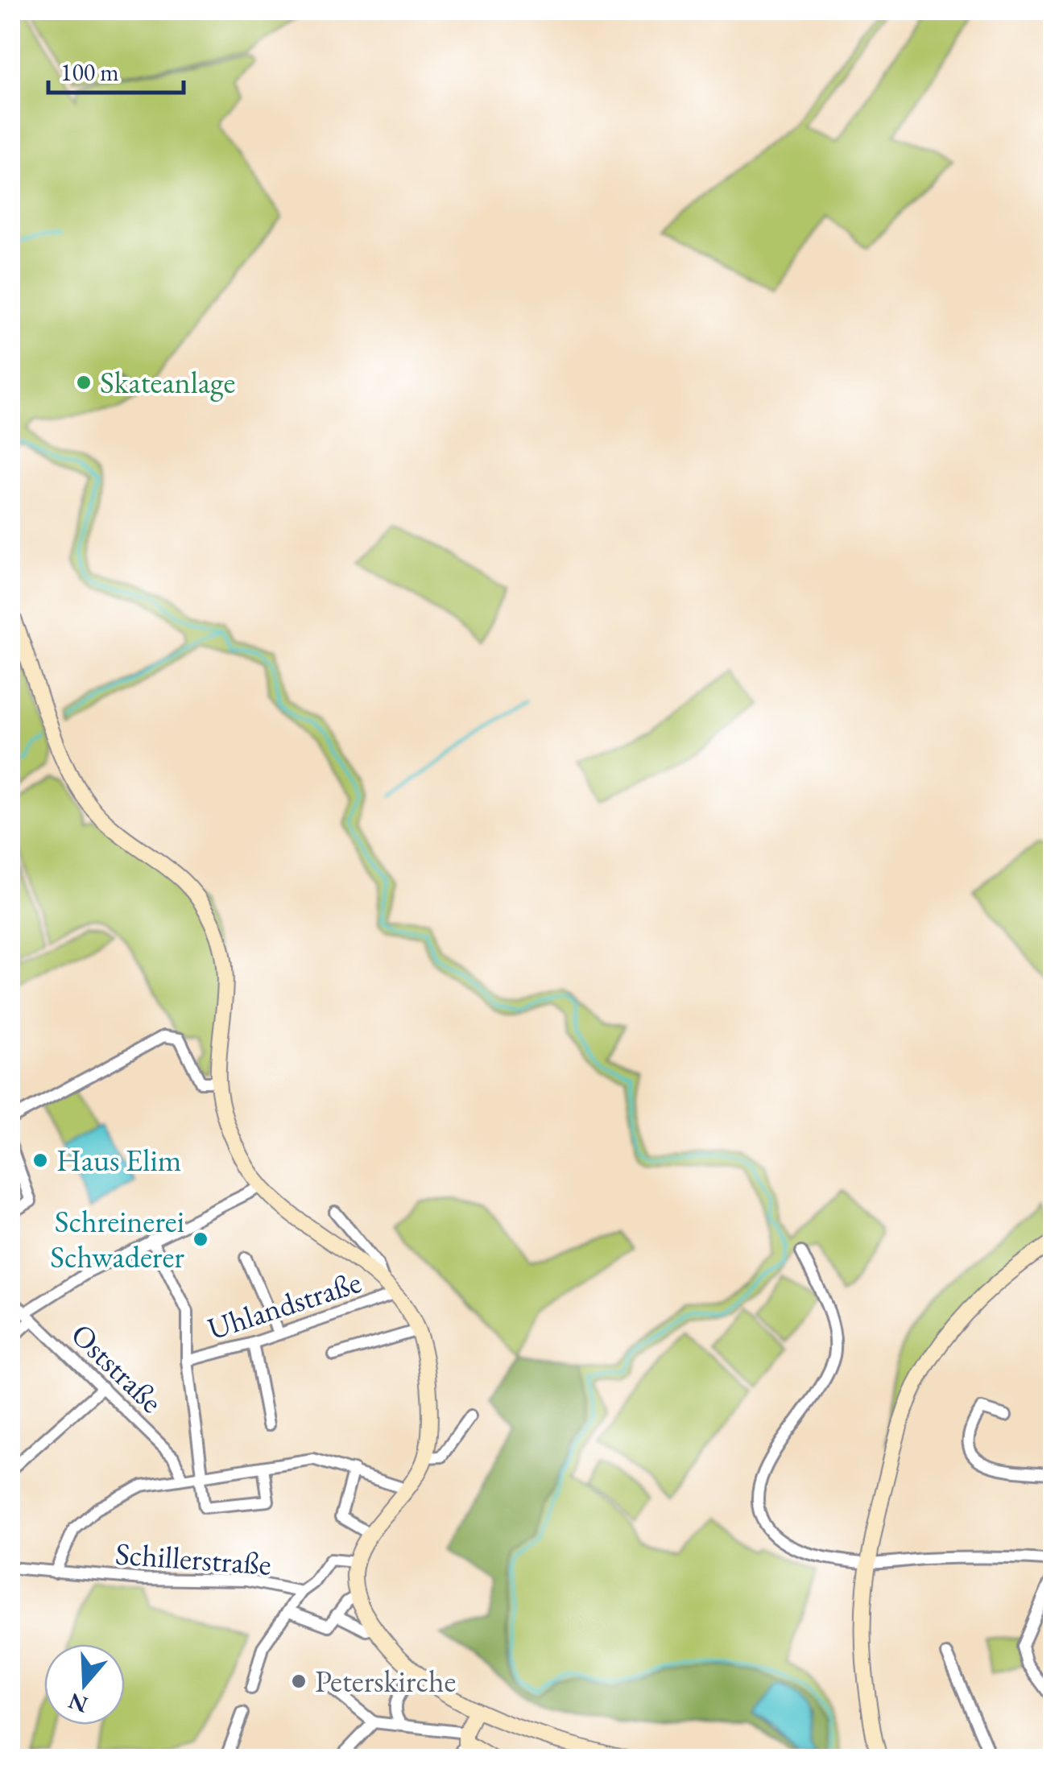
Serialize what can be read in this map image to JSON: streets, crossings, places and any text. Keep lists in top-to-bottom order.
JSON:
{
  "streets": {
    "street": ["Uhlandstraße", "Oststraße", "Schillerstraße"]
  },
  "places": [
    "Skateanlage",
    "Haus Elim",
    "Schreinerei Schwaderer",
    "Peterskirche"
  ],
  "scale_bar": "100 m",
  "north": "bottom"
}
